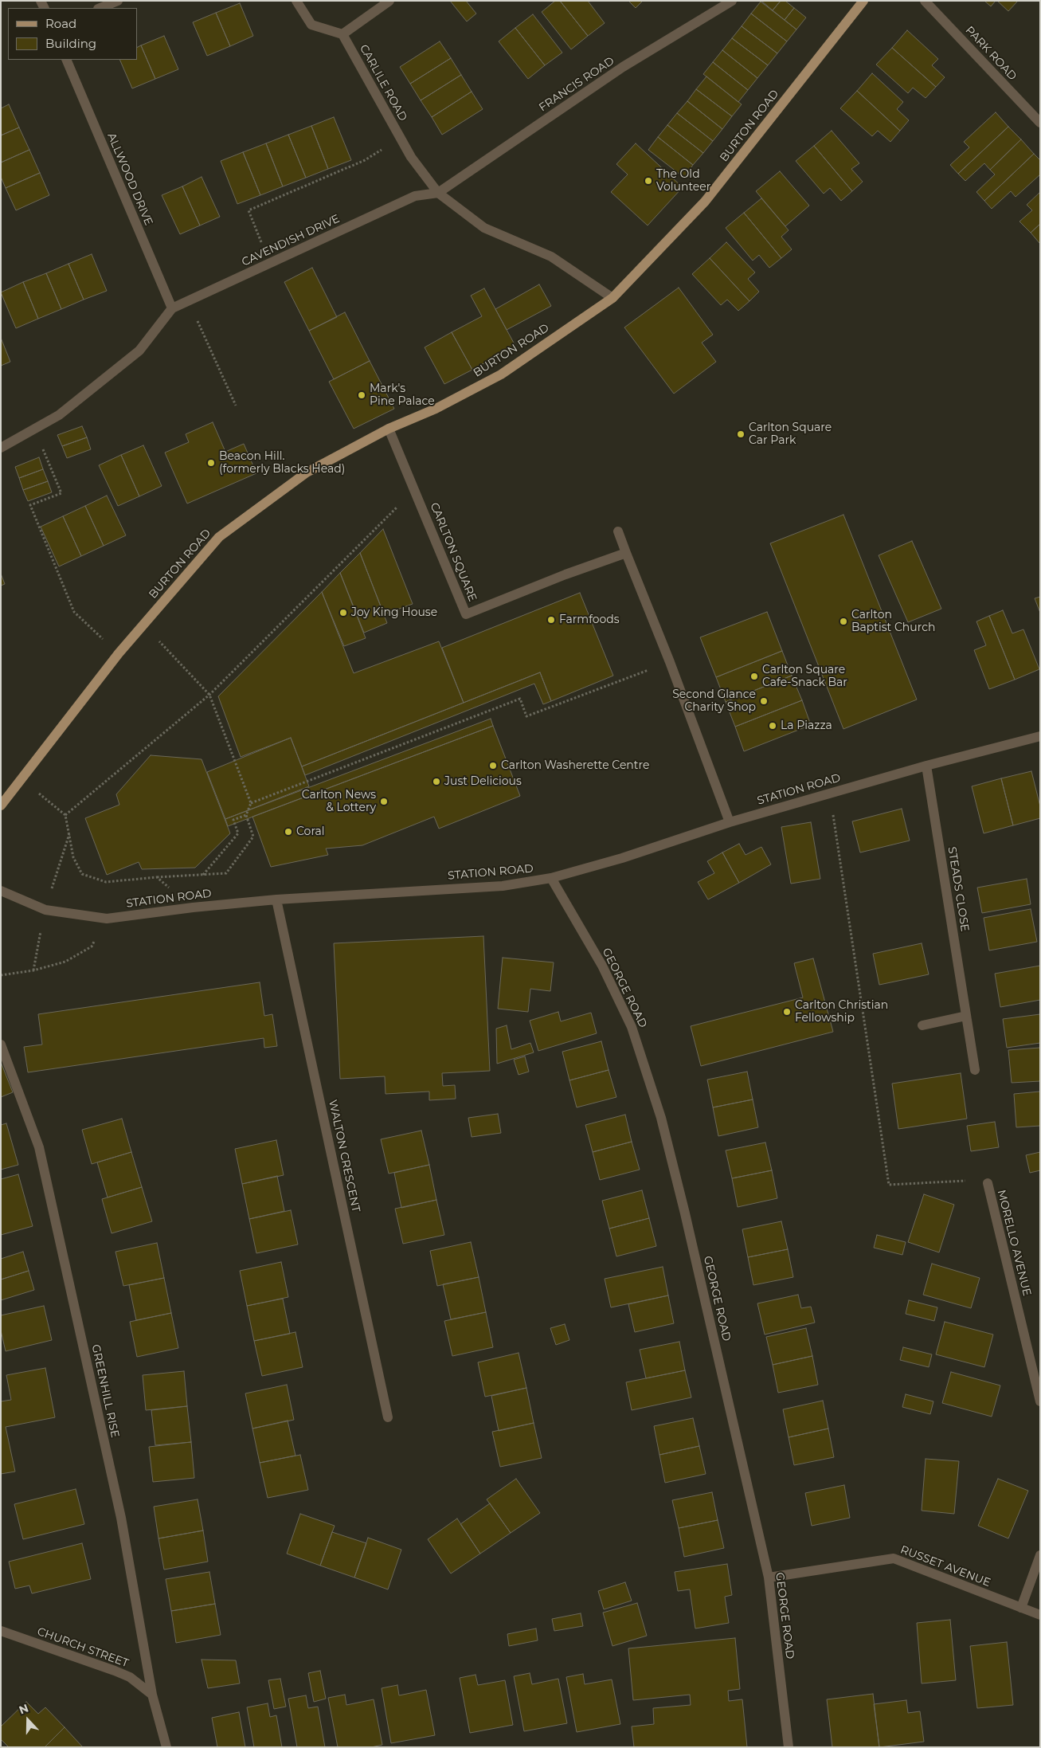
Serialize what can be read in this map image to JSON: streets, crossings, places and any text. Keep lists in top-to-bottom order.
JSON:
{
  "streets": {
    "main road": ["BURTON ROAD"],
    "street": [
      "PARK ROAD",
      "CARLILE ROAD",
      "FRANCIS ROAD",
      "ALLWOOD DRIVE",
      "CAVENDISH DRIVE",
      "CARLTON SQUARE",
      "STATION ROAD",
      "STEADS CLOSE",
      "GEORGE ROAD",
      "WALTON CRESCENT",
      "MORELLO AVENUE",
      "GREENHILL RISE",
      "RUSSET AVENUE",
      "CHURCH STREET"
    ]
  },
  "crossings": [
    ["CARLILE ROAD", "FRANCIS ROAD"],
    ["CARLILE ROAD", "CAVENDISH DRIVE"],
    ["FRANCIS ROAD", "CAVENDISH DRIVE"],
    ["BURTON ROAD", "CARLTON SQUARE"],
    ["ALLWOOD DRIVE", "CAVENDISH DRIVE"],
    ["STATION ROAD", "STEADS CLOSE"],
    ["STATION ROAD", "GEORGE ROAD"],
    ["STATION ROAD", "WALTON CRESCENT"],
    ["GEORGE ROAD", "RUSSET AVENUE"],
    ["GREENHILL RISE", "CHURCH STREET"]
  ],
  "places": [
    "The Old Volunteer",
    "Mark's Pine Palace",
    "Carlton Square Car Park",
    "Beacon Hill. (formerly Blacks Head)",
    "Joy King House",
    "Farmfoods",
    "Carlton Baptist Church",
    "Carlton Square Cafe-Snack Bar",
    "Second Glance Charity Shop",
    "La Piazza",
    "Carlton Washerette Centre",
    "Just Delicious",
    "Carlton News & Lottery",
    "Coral",
    "Carlton Christian Fellowship"
  ],
  "legend": ["Road", "Building"],
  "north": "top"
}
